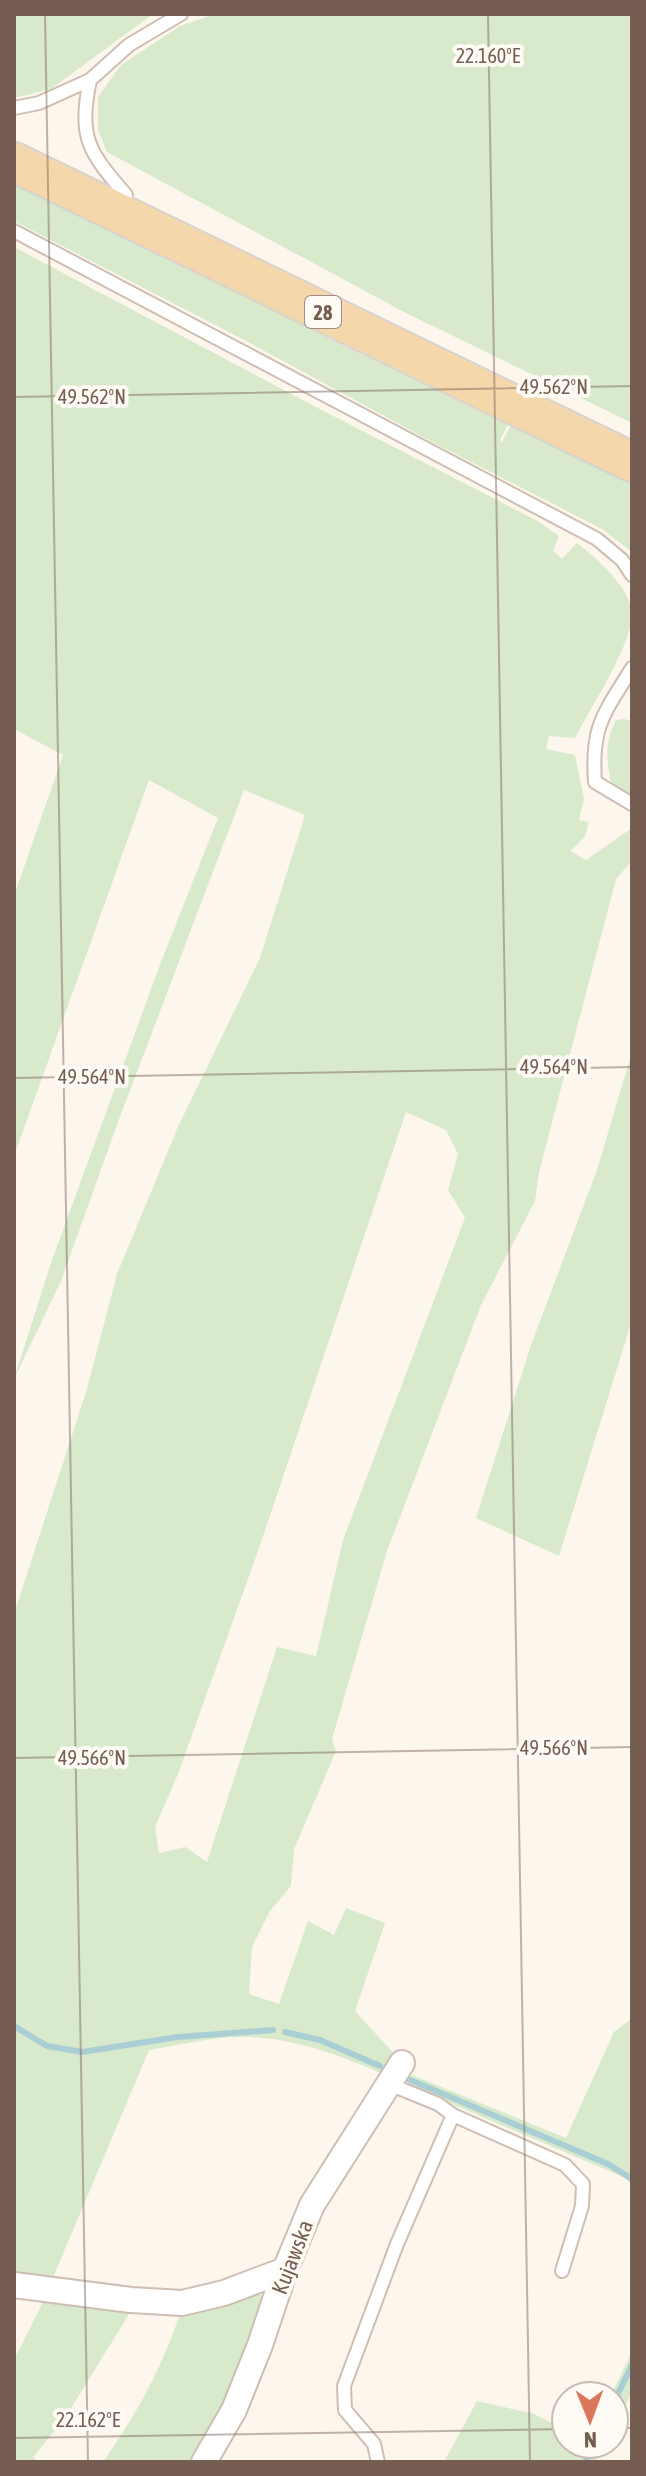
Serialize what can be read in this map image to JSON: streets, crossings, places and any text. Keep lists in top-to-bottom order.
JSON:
{
  "streets": {
    "main road": ["28"],
    "street": ["Kujawska"]
  },
  "north": "bottom",
  "coordinates": [
    "22.160°E",
    "49.562°N",
    "49.564°N",
    "49.566°N",
    "22.162°E"
  ]
}
